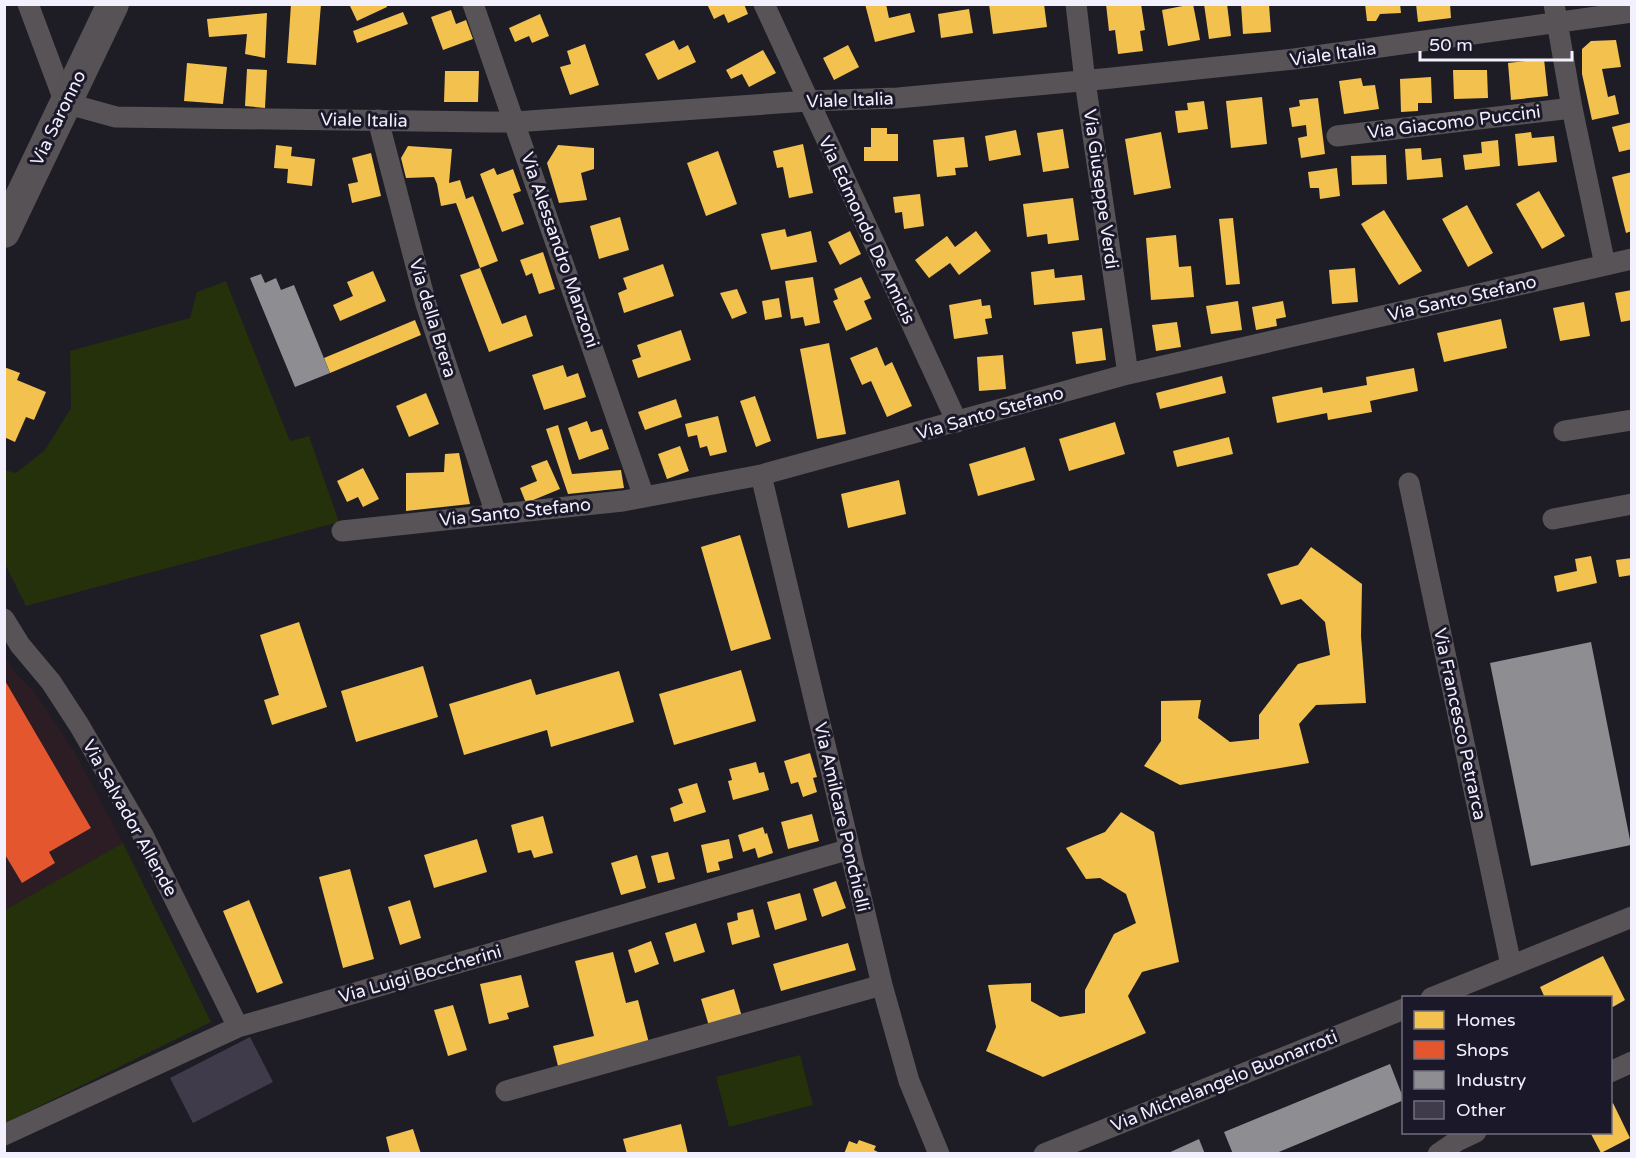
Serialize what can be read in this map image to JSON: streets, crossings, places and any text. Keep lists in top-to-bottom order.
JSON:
{
  "streets": {
    "main road": ["Via Saronno"],
    "street": [
      "Viale Italia",
      "Via Giacomo Puccini",
      "Via Giuseppe Verdi",
      "Via Edmondo De Amicis",
      "Via Alessandro Manzoni",
      "Via Santo Stefano",
      "Via della Brera",
      "Via Francesco Petrarca",
      "Via Amilcare Ponchielli",
      "Via Salvador Allende",
      "Via Luigi Boccherini",
      "Via Michelangelo Buonarroti"
    ]
  },
  "crossings": [
    ["Viale Italia", "Via Saronno"],
    ["Viale Italia", "Via Giuseppe Verdi"],
    ["Viale Italia", "Via Edmondo De Amicis"],
    ["Viale Italia", "Via Alessandro Manzoni"],
    ["Viale Italia", "Via della Brera"],
    ["Via Giuseppe Verdi", "Via Santo Stefano"],
    ["Via Edmondo De Amicis", "Via Santo Stefano"],
    ["Via Alessandro Manzoni", "Via Santo Stefano"],
    ["Via Santo Stefano", "Via della Brera"],
    ["Via Santo Stefano", "Via Amilcare Ponchielli"],
    ["Via Amilcare Ponchielli", "Via Luigi Boccherini"],
    ["Via Salvador Allende", "Via Luigi Boccherini"]
  ],
  "legend": [
    "Homes",
    "Shops",
    "Industry",
    "Other"
  ],
  "scale_bar": "50 m"
}
